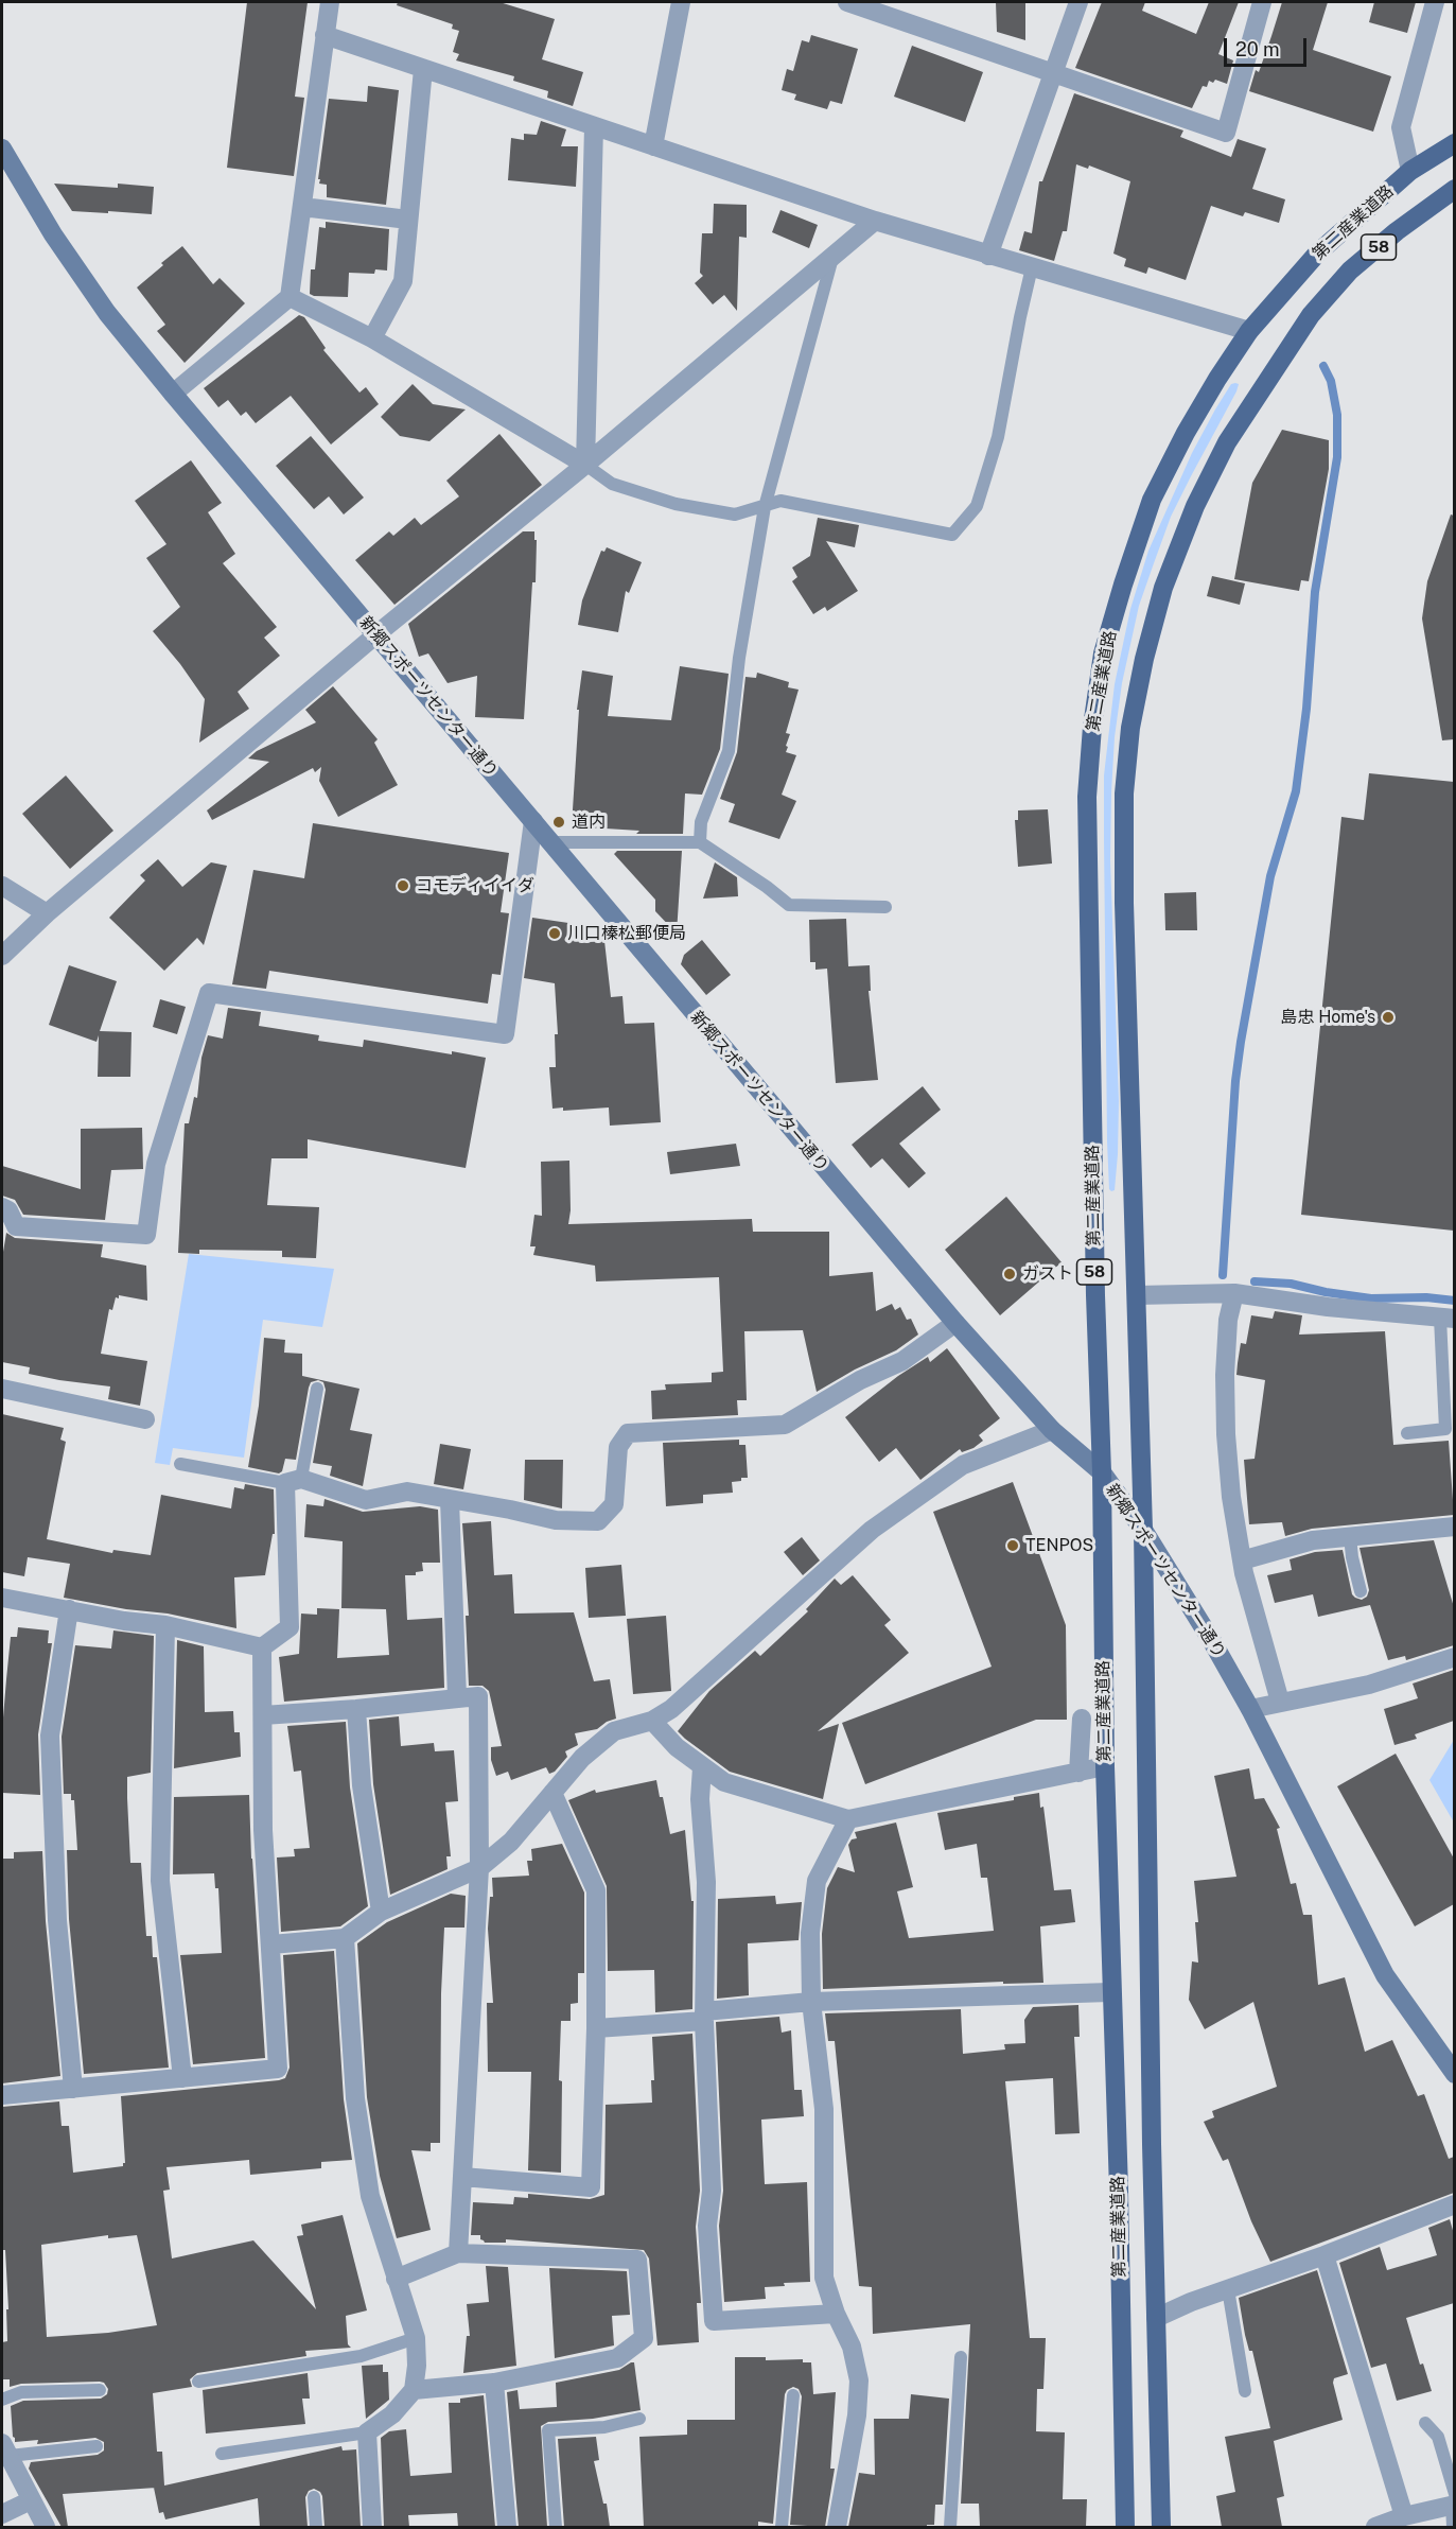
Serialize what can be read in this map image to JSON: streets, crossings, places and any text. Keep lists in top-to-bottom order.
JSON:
{
  "streets": {
    "main road": ["第二産業道路", "58"],
    "street": ["新郷スポーツセンター通り"]
  },
  "crossings": [
    ["第二産業道路", "新郷スポーツセンター通り"]
  ],
  "places": [
    "道内",
    "コモディイイダ",
    "川口榛松郵便局",
    "島忠 Home's",
    "ガスト",
    "TENPOS"
  ],
  "scale_bar": "20 m"
}
